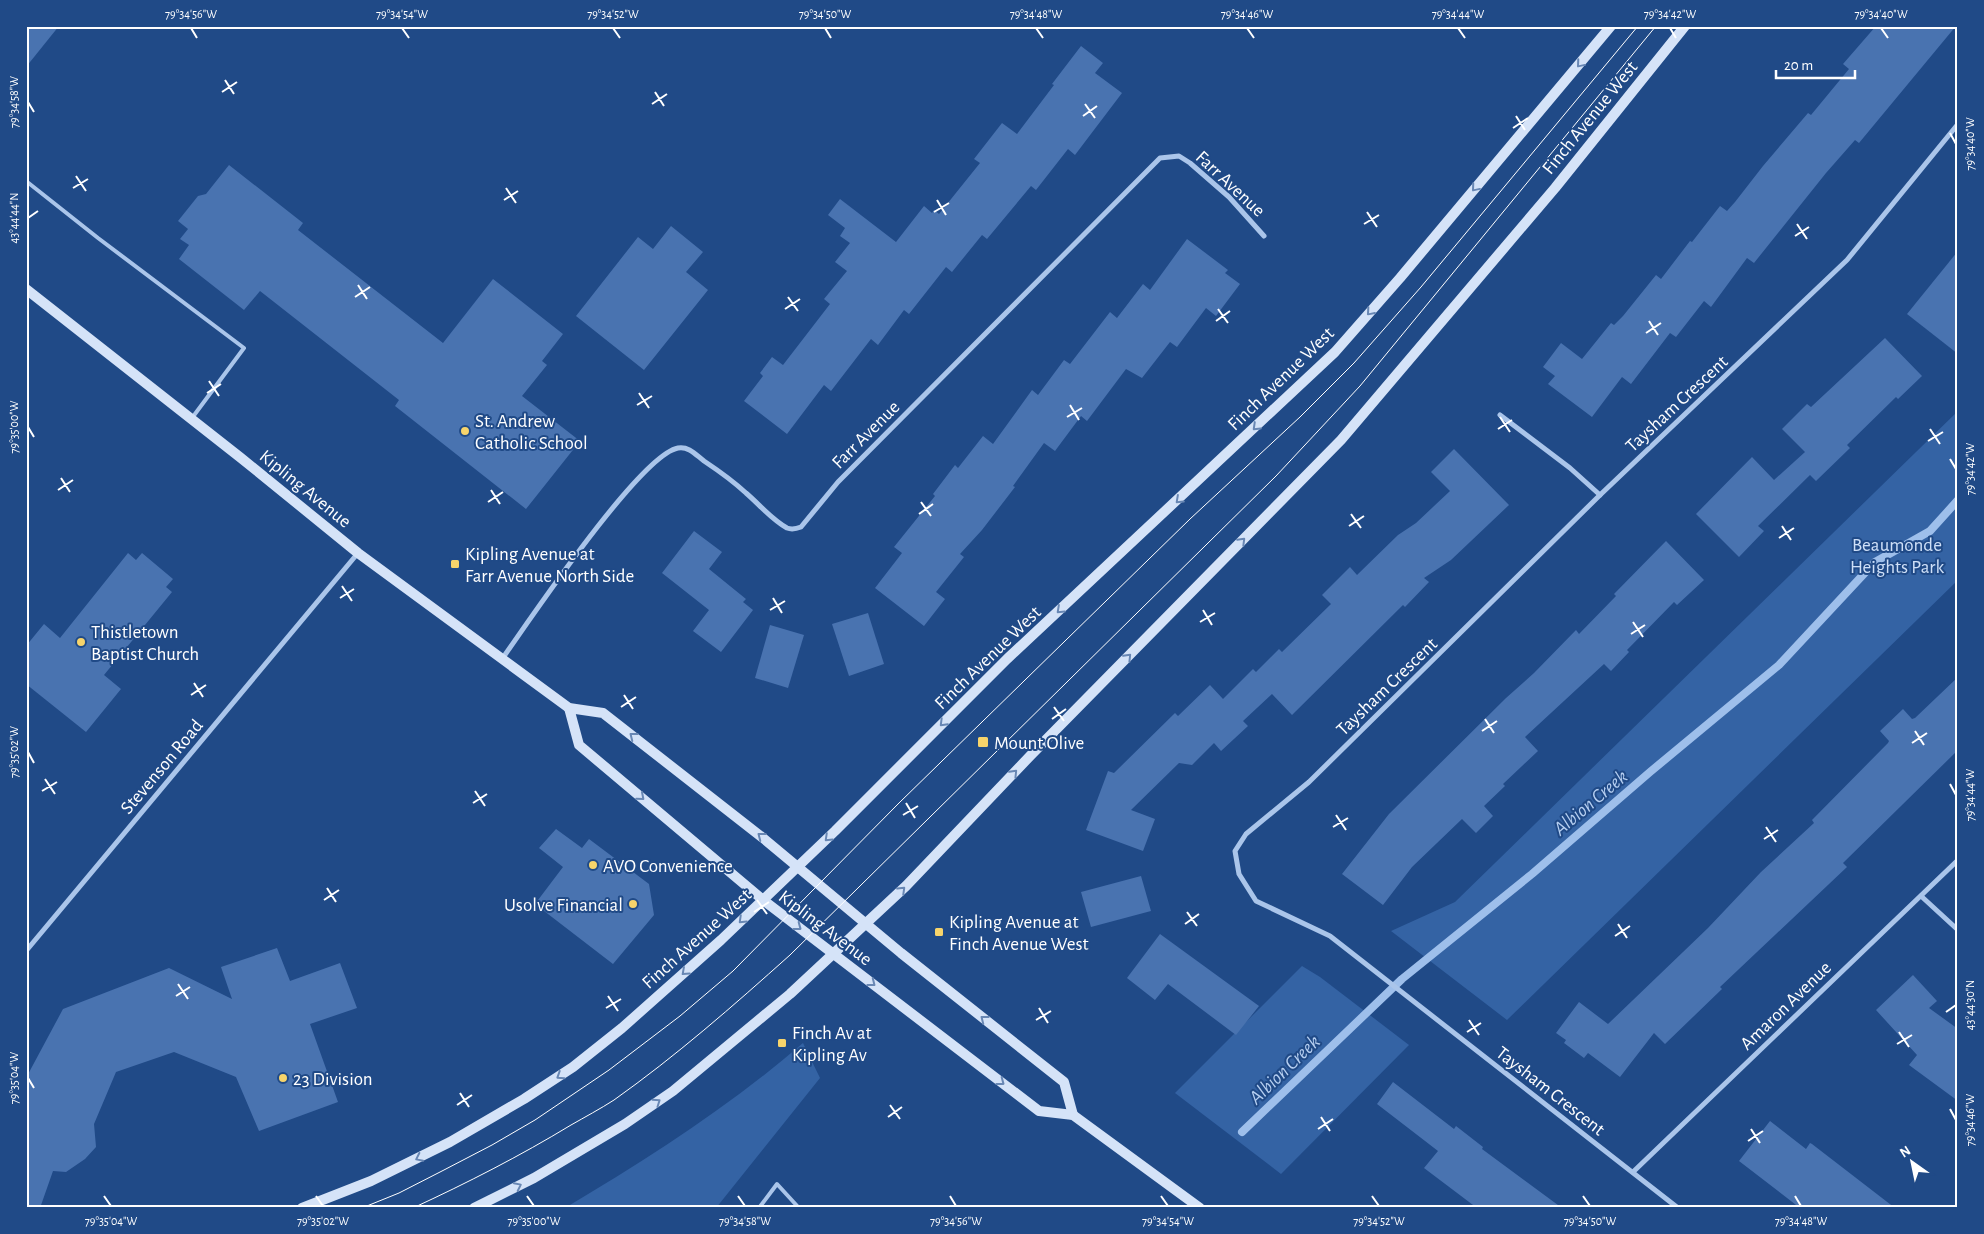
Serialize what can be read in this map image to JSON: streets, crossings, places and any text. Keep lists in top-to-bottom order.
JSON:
{
  "streets": {
    "main road": ["Finch Avenue West", "Kipling Avenue"],
    "street": [
      "Farr Avenue",
      "Taysham Crescent",
      "Stevenson Road",
      "Amaron Avenue"
    ]
  },
  "crossings": [
    ["Finch Avenue West", "Kipling Avenue"],
    ["Farr Avenue", "Kipling Avenue"],
    ["Taysham Crescent", "Amaron Avenue"],
    ["Kipling Avenue", "Stevenson Road"]
  ],
  "water": ["Albion Creek"],
  "parks": ["Beaumonde Heights Park"],
  "places": {
    "other": [
      "St. Andrew Catholic School",
      "Thistletown Baptist Church",
      "AVO Convenience",
      "Usolve Financial",
      "23 Division"
    ],
    "transit": [
      "Kipling Avenue at Farr Avenue North Side",
      "Mount Olive",
      "Kipling Avenue at Finch Avenue West",
      "Finch Av at Kipling Av"
    ]
  },
  "scale_bar": "20 m",
  "north": "top left",
  "coordinates": [
    "79°34'56\"W",
    "79°34'54\"W",
    "79°34'52\"W",
    "79°34'50\"W",
    "79°34'48\"W",
    "79°34'46\"W",
    "79°34'44\"W",
    "79°34'42\"W",
    "79°34'40\"W",
    "79°34'58\"W",
    "43°44'44\"N",
    "79°35'00\"W",
    "79°35'02\"W",
    "43°44'30\"N",
    "79°35'04\"W"
  ]
}
